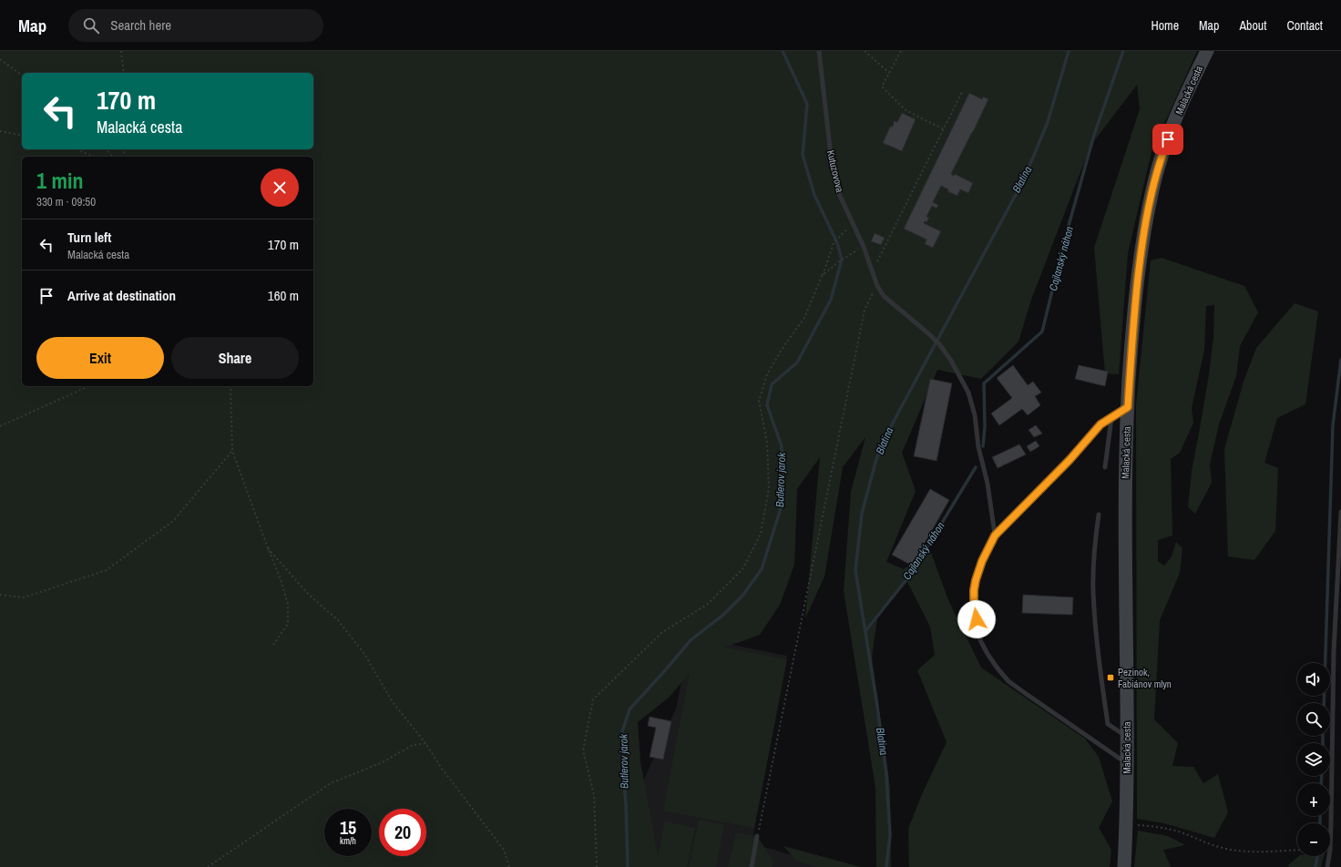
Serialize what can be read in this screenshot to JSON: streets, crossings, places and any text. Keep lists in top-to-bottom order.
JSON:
{
  "streets": {
    "main road": ["Malacká cesta"],
    "lane": ["Kutuzovova"]
  },
  "water": ["Blatina", "Cajlanský náhon", "Butlerov jarok"],
  "places": {
    "transit": ["Pezinok, Fabiánov mlyn"]
  },
  "page": {
    "header": "Map",
    "search": "Search here",
    "nav": [
      "Home",
      "Map",
      "About",
      "Contact"
    ],
    "turn": ["170 m", "Malacká cesta"],
    "heading": ["1 min", "330 m · 09:50"],
    "list": [
      {
        "name": "Turn left",
        "note": "Malacká cesta",
        "value": "170 m"
      },
      {
        "name": "Arrive at destination",
        "value": "160 m"
      }
    ],
    "buttons": ["Exit", "Share"],
    "map_buttons": ["+", "−"],
    "speed": "15 km/h",
    "limit": "20"
  }
}
